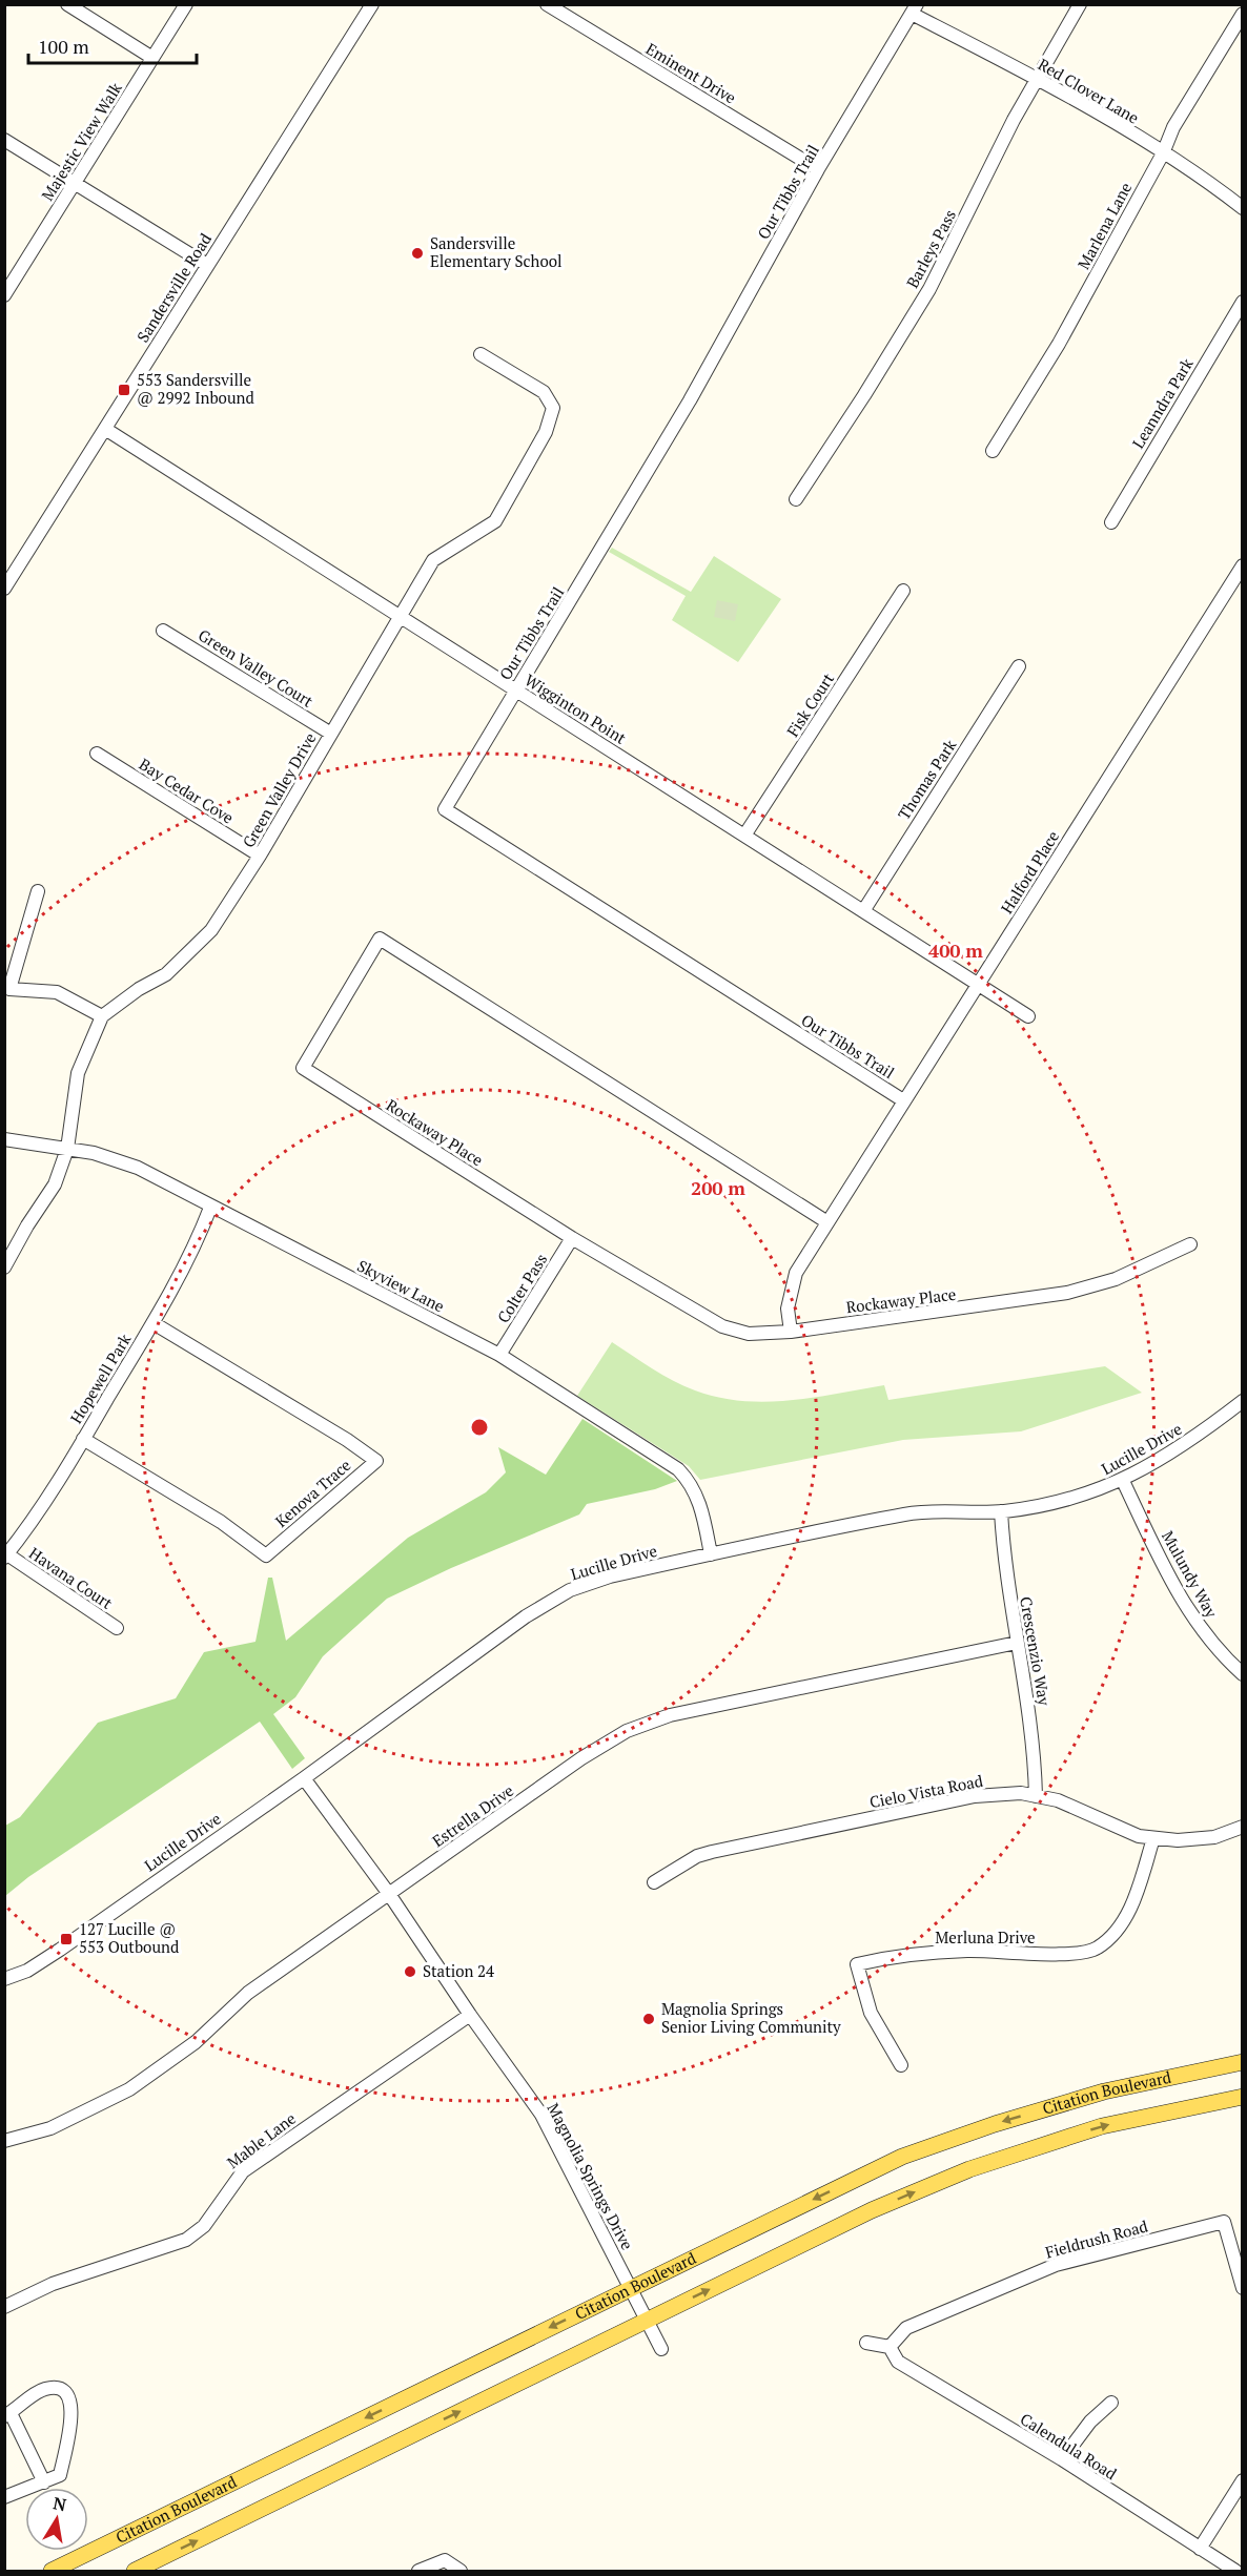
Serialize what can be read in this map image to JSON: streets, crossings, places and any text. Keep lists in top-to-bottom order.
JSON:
{
  "streets": {
    "main road": ["Citation Boulevard"],
    "street": [
      "Eminent Drive",
      "Red Clover Lane",
      "Majestic View Walk",
      "Our Tibbs Trail",
      "Marlena Lane",
      "Barleys Pass",
      "Sandersville Road",
      "Leanndra Park",
      "Green Valley Court",
      "Fisk Court",
      "Wigginton Point",
      "Thomas Park",
      "Green Valley Drive",
      "Bay Cedar Cove",
      "Halford Place",
      "Rockaway Place",
      "Skyview Lane",
      "Colter Pass",
      "Hopewell Park",
      "Lucille Drive",
      "Kenova Trace",
      "Mulundy Way",
      "Havana Court",
      "Crescenzio Way",
      "Cielo Vista Road",
      "Estrella Drive",
      "Merluna Drive",
      "Mable Lane",
      "Magnolia Springs Drive",
      "Fieldrush Road",
      "Calendula Road"
    ]
  },
  "crossings": [
    ["Eminent Drive", "Our Tibbs Trail"],
    ["Red Clover Lane", "Our Tibbs Trail"],
    ["Red Clover Lane", "Marlena Lane"],
    ["Red Clover Lane", "Barleys Pass"],
    ["Our Tibbs Trail", "Wigginton Point"],
    ["Our Tibbs Trail", "Halford Place"],
    ["Sandersville Road", "Wigginton Point"],
    ["Green Valley Court", "Green Valley Drive"],
    ["Fisk Court", "Wigginton Point"],
    ["Wigginton Point", "Thomas Park"],
    ["Wigginton Point", "Green Valley Drive"],
    ["Wigginton Point", "Halford Place"],
    ["Green Valley Drive", "Bay Cedar Cove"],
    ["Green Valley Drive", "Skyview Lane"],
    ["Halford Place", "Rockaway Place"],
    ["Rockaway Place", "Colter Pass"],
    ["Skyview Lane", "Colter Pass"],
    ["Skyview Lane", "Hopewell Park"],
    ["Skyview Lane", "Lucille Drive"],
    ["Hopewell Park", "Kenova Trace"],
    ["Hopewell Park", "Havana Court"],
    ["Lucille Drive", "Mulundy Way"],
    ["Lucille Drive", "Crescenzio Way"],
    ["Lucille Drive", "Magnolia Springs Drive"],
    ["Crescenzio Way", "Cielo Vista Road"],
    ["Crescenzio Way", "Estrella Drive"],
    ["Cielo Vista Road", "Merluna Drive"],
    ["Estrella Drive", "Magnolia Springs Drive"],
    ["Citation Boulevard", "Magnolia Springs Drive"],
    ["Mable Lane", "Magnolia Springs Drive"],
    ["Fieldrush Road", "Calendula Road"]
  ],
  "places": {
    "other": ["Sandersville Elementary School", "Station 24", "Magnolia Springs Senior Living Community"],
    "transit": ["553 Sandersville @ 2992 Inbound", "127 Lucille @ 553 Outbound"]
  },
  "scale_bar": "100 m",
  "north": "top",
  "rings": ["400 m", "200 m"]
}
